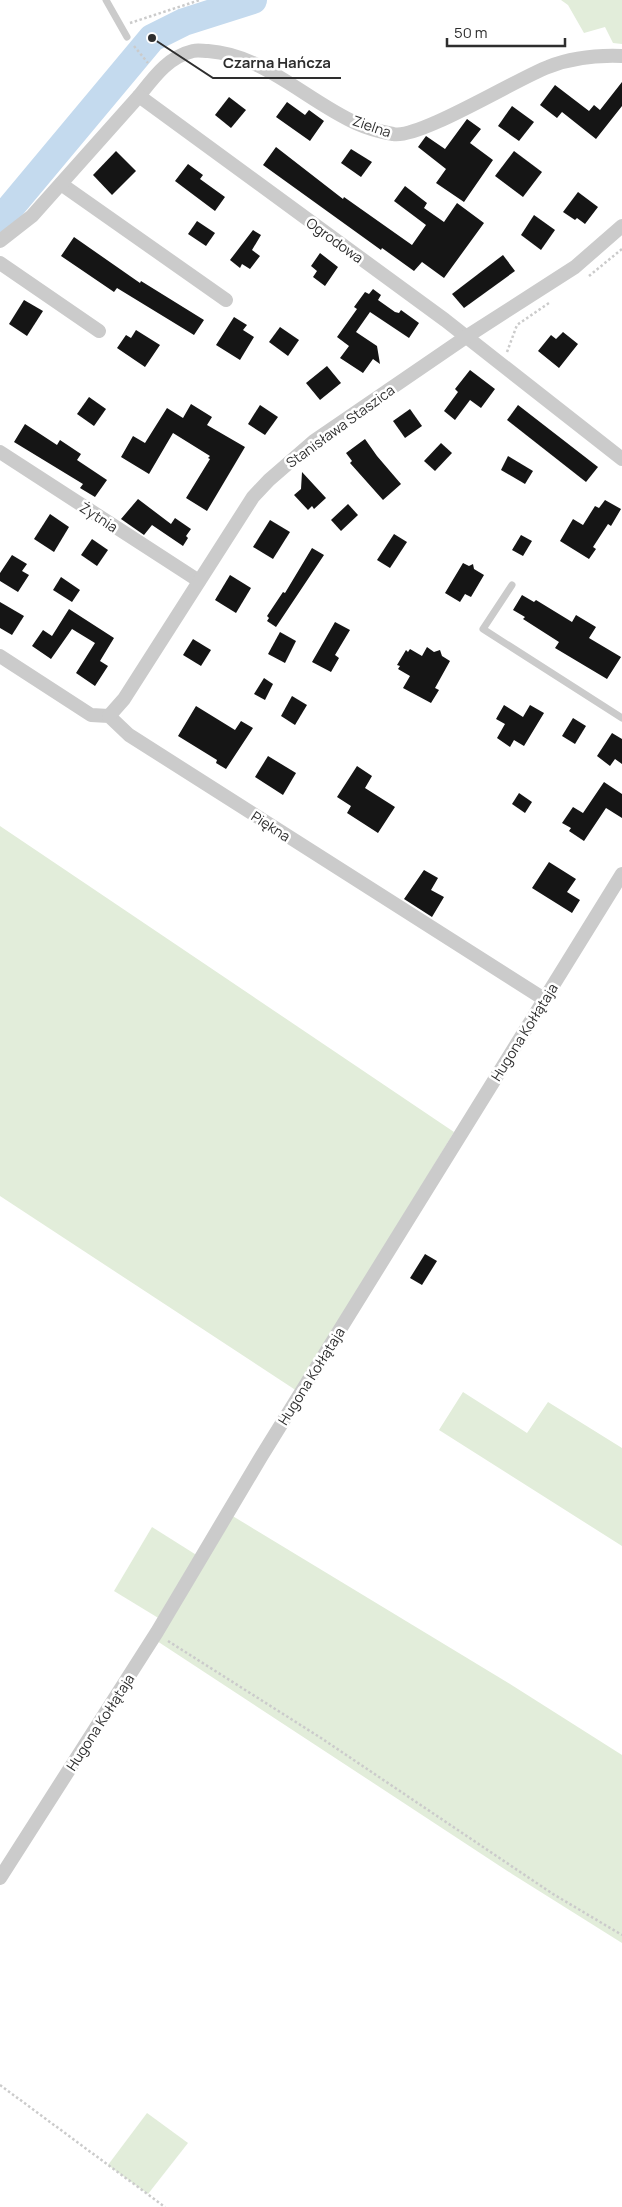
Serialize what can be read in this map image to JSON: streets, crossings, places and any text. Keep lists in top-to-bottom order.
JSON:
{
  "streets": {
    "street": [
      "Zielna",
      "Ogrodowa",
      "Stanisława Staszica",
      "Żytnia",
      "Piękna",
      "Hugona Kołłątaja"
    ]
  },
  "crossings": [
    ["Zielna", "Ogrodowa"],
    ["Ogrodowa", "Stanisława Staszica"],
    ["Stanisława Staszica", "Żytnia"],
    ["Stanisława Staszica", "Piękna"],
    ["Piękna", "Hugona Kołłątaja"]
  ],
  "places": ["Czarna Hańcza"],
  "scale_bar": "50 m"
}
